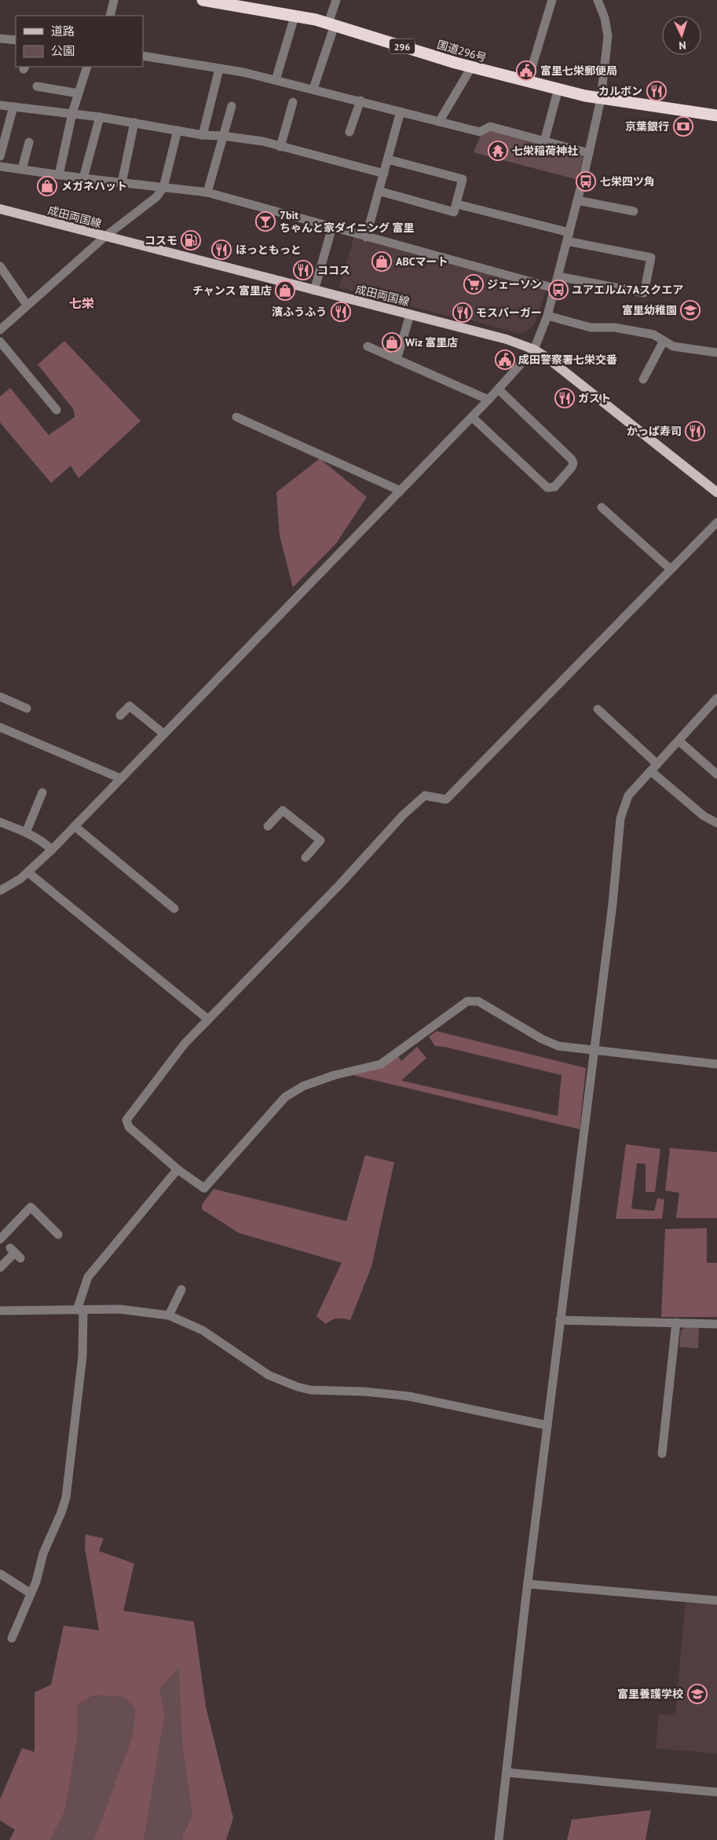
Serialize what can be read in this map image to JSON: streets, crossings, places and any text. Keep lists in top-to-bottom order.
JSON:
{
  "streets": {
    "highway": ["296", "国道296号"],
    "main road": ["成田両国線"]
  },
  "districts": ["七栄"],
  "places": {
    "public building": ["富里七栄郵便局", "成田警察署七栄交番"],
    "restaurant": [
      "カルボン",
      "ほっともっと",
      "ココス",
      "濱ふうふう",
      "モスバーガー",
      "ガスト",
      "かっぱ寿司"
    ],
    "bank": ["京葉銀行"],
    "temple": ["七栄稲荷神社"],
    "bus stop": ["七栄四ツ角", "ユアエルム7Aスクエア"],
    "shop": [
      "メガネハット",
      "ABCマート",
      "チャンス 富里店",
      "Wiz 富里店"
    ],
    "bar": ["7bit ちゃんと家ダイニング 富里"],
    "fuel station": ["コスモ"],
    "supermarket": ["ジェーソン"],
    "school or university": ["富里幼稚園", "富里養護学校"]
  },
  "legend": ["道路", "公園"],
  "north": "bottom"
}
